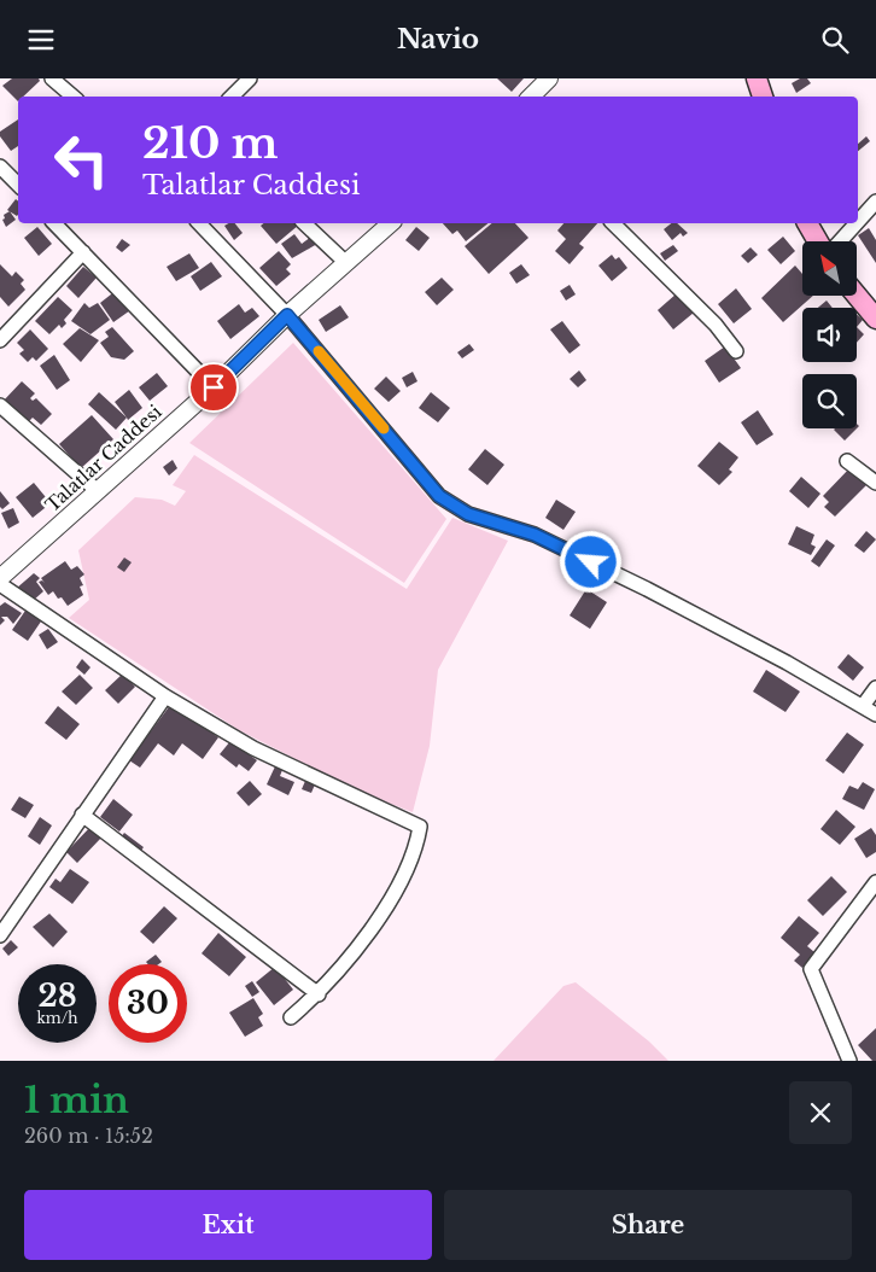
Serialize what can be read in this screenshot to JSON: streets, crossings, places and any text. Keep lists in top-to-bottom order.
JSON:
{
  "streets": {
    "street": ["Talatlar Caddesi"]
  },
  "north": "top left",
  "page": {
    "header": "Navio",
    "turn": ["210 m", "Talatlar Caddesi"],
    "speed": "28 km/h",
    "limit": "30",
    "heading": ["1 min", "260 m · 15:52"],
    "buttons": ["Exit", "Share"]
  }
}
